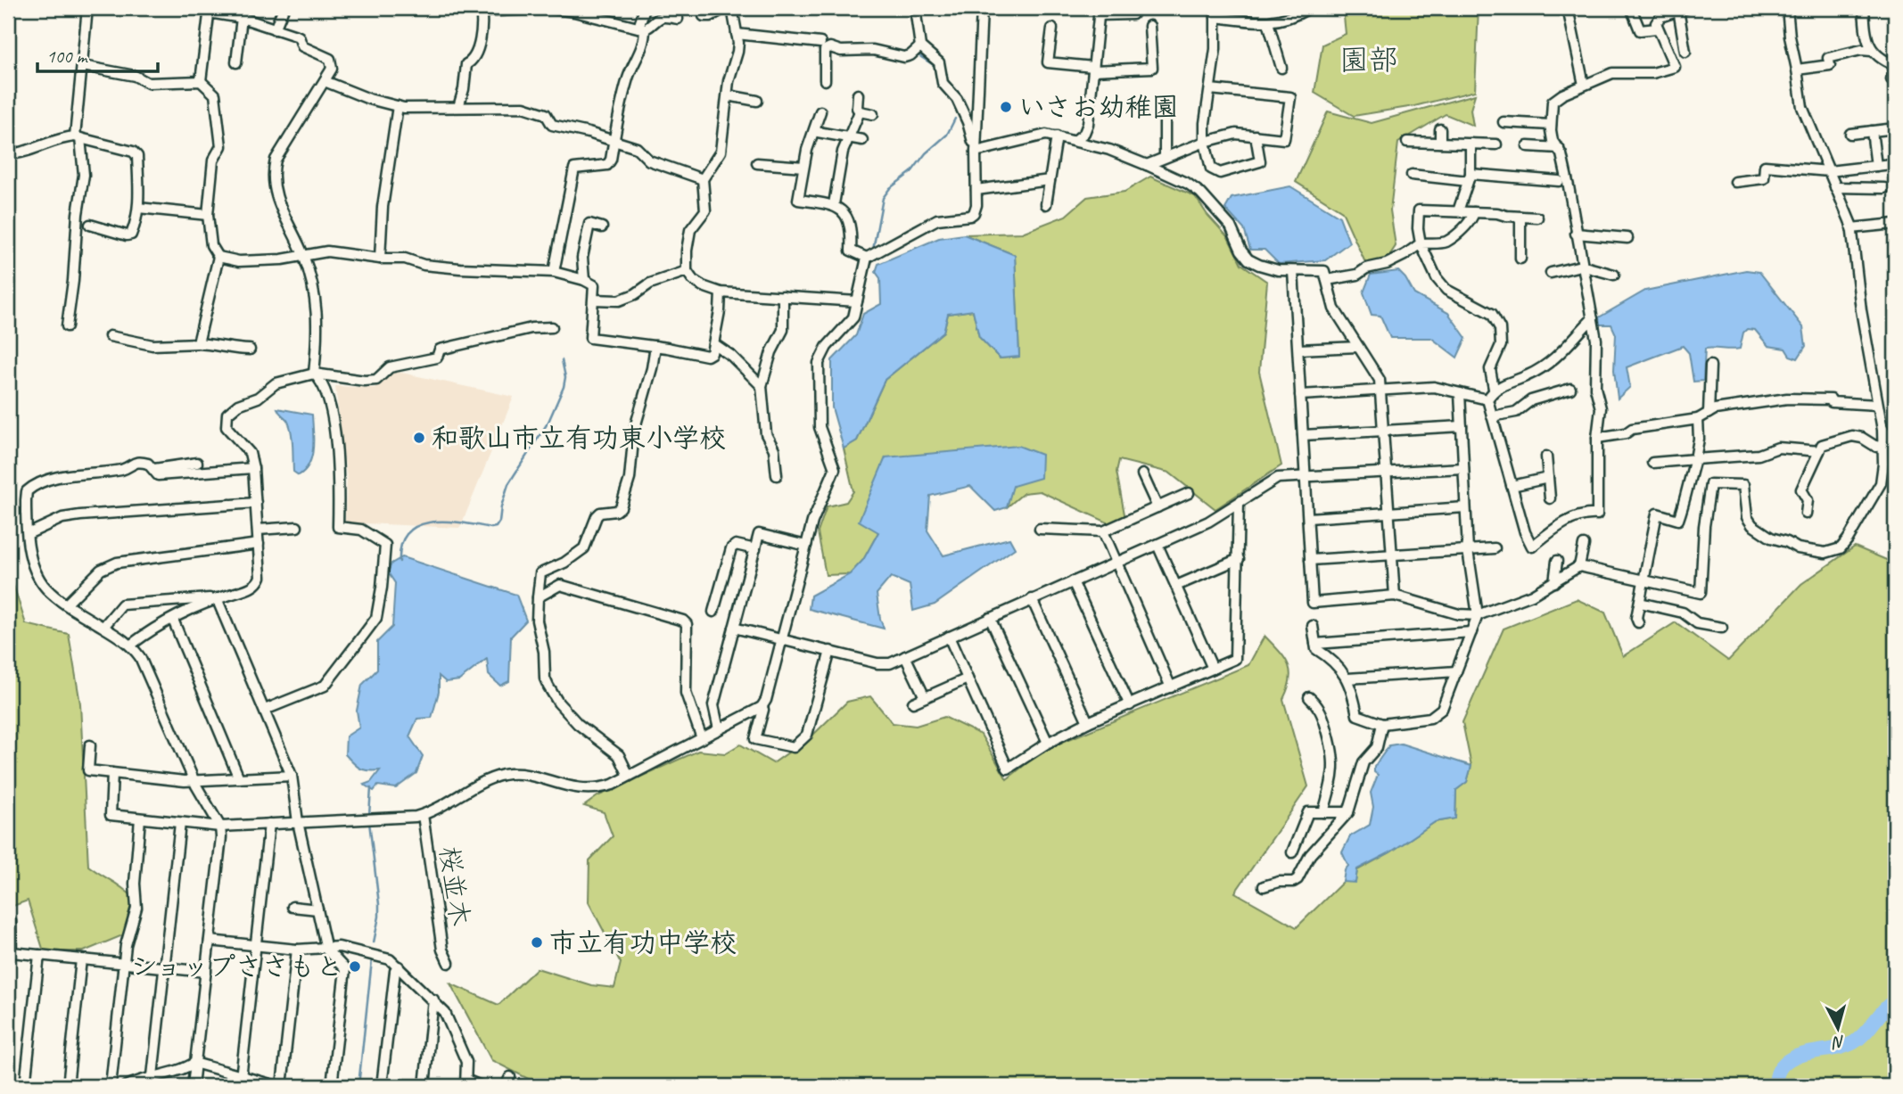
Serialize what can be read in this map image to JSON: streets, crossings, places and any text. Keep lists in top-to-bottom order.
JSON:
{
  "streets": {
    "street": ["桜並木"]
  },
  "districts": ["園部"],
  "places": [
    "いさお幼稚園",
    "和歌山市立有功東小学校",
    "市立有功中学校",
    "ショップささもと"
  ],
  "scale_bar": "100 m",
  "north": "bottom"
}
